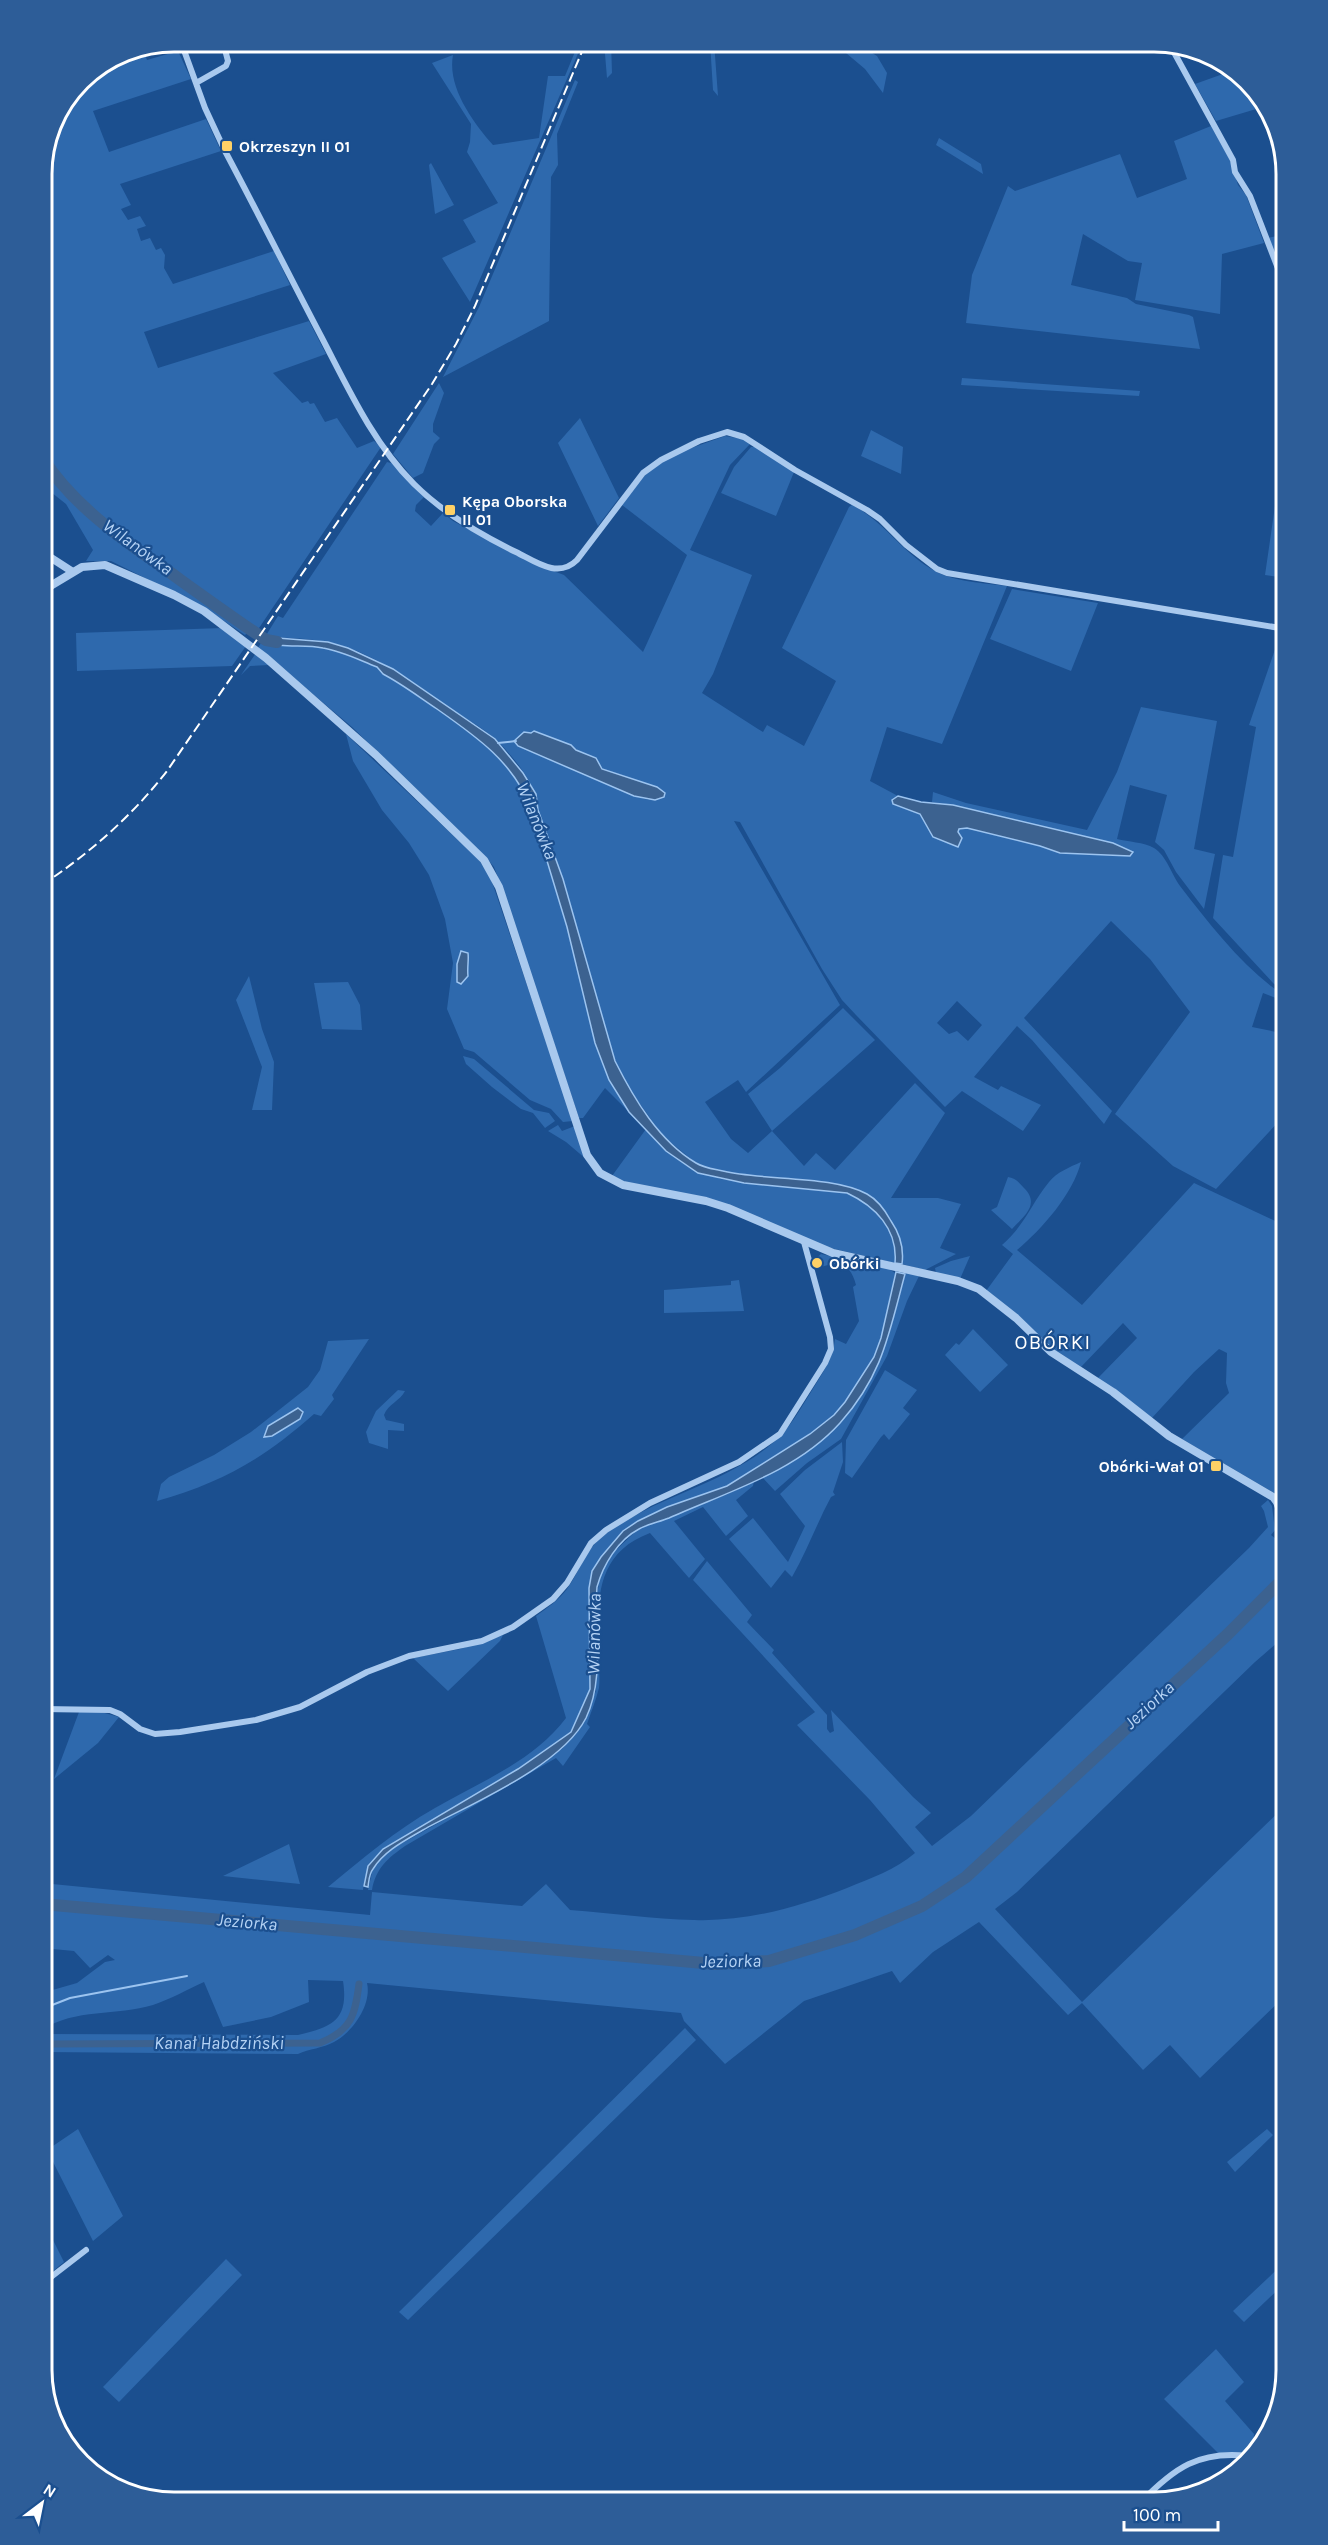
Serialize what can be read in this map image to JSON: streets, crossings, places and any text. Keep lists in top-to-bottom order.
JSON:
{
  "districts": ["OBÓRKI"],
  "water": ["Wilanówka", "Jeziorka", "Kanał Habdziński"],
  "places": {
    "transit": ["Okrzeszyn II 01", "Kępa Oborska II 01", "Obórki-Wał 01"],
    "other": ["Obórki"]
  },
  "scale_bar": "100 m",
  "north": "top right"
}
